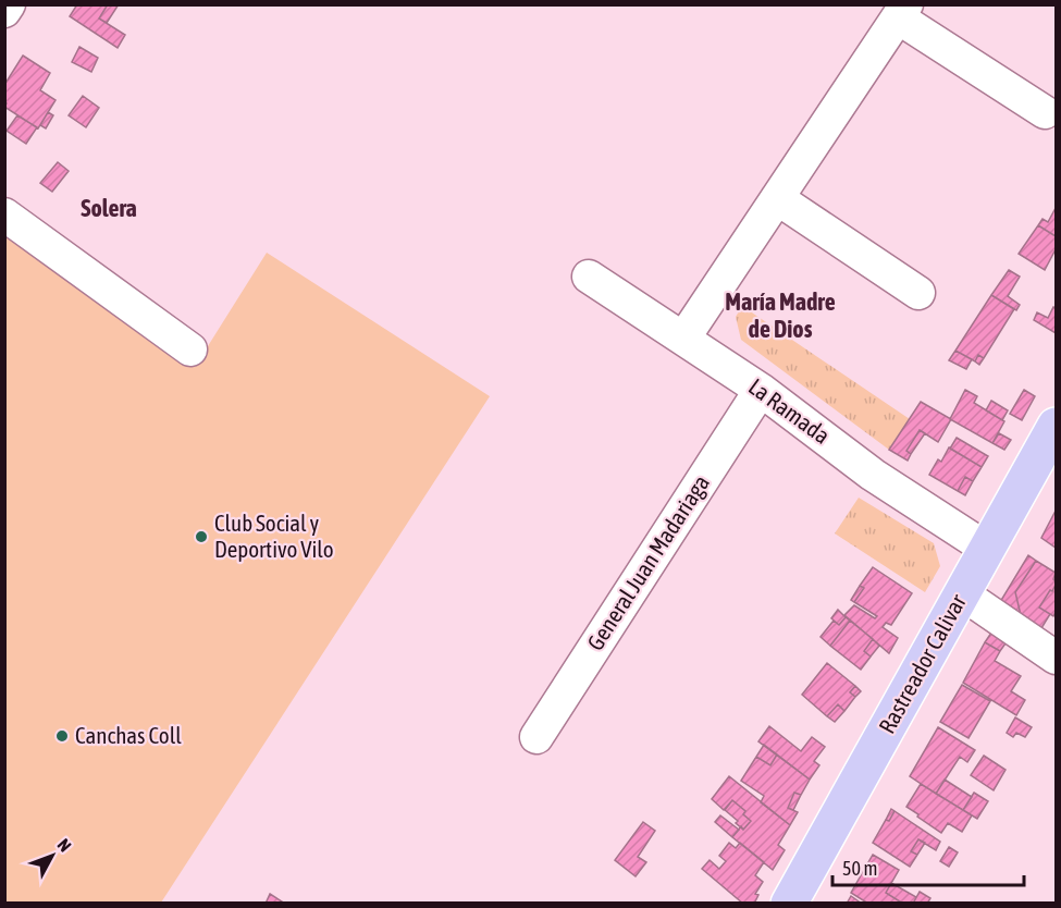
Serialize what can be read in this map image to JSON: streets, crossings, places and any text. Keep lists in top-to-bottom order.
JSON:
{
  "streets": {
    "main road": ["Rastreador Calivar"],
    "street": ["La Ramada", "General Juan Madariaga"]
  },
  "crossings": [
    ["La Ramada", "General Juan Madariaga"],
    ["La Ramada", "Rastreador Calivar"]
  ],
  "districts": ["Solera", "María Madre de Dios"],
  "places": ["Club Social y Deportivo Vilo", "Canchas Coll"],
  "scale_bar": "50 m",
  "north": "top right"
}
